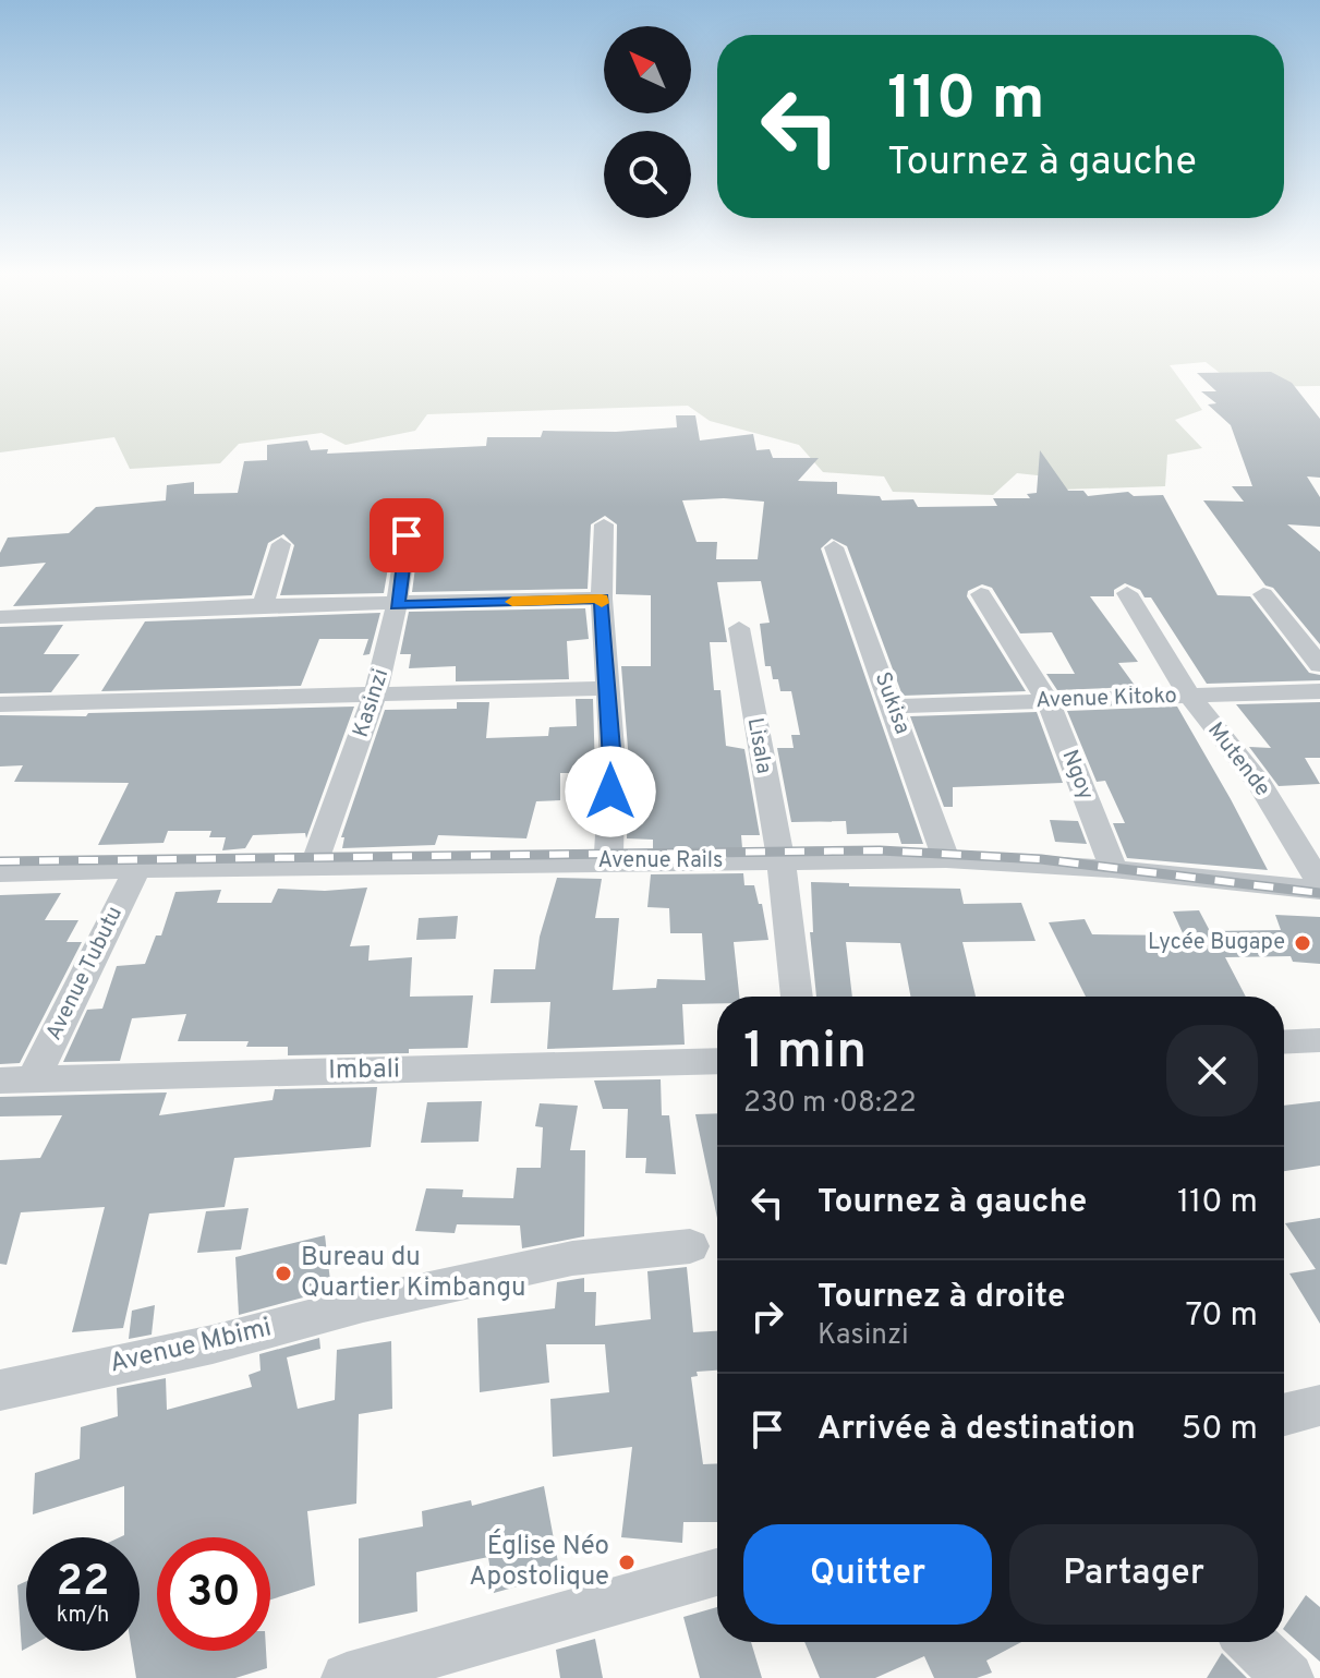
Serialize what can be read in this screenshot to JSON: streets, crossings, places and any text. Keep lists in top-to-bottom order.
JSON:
{
  "streets": {
    "street": [
      "Avenue Kitoko",
      "Kasinzi",
      "Sukisa",
      "Lisala",
      "Mutende",
      "Ngoy",
      "Avenue Rails",
      "Avenue Tubutu",
      "Imbali",
      "Avenue Mbimi"
    ]
  },
  "crossings": [
    ["Avenue Kitoko", "Sukisa"],
    ["Avenue Kitoko", "Mutende"],
    ["Avenue Kitoko", "Ngoy"],
    ["Kasinzi", "Avenue Rails"],
    ["Sukisa", "Avenue Rails"],
    ["Lisala", "Avenue Rails"],
    ["Mutende", "Avenue Rails"],
    ["Ngoy", "Avenue Rails"],
    ["Avenue Rails", "Avenue Tubutu"],
    ["Avenue Tubutu", "Imbali"]
  ],
  "places": ["Lycée Bugape", "Bureau du Quartier Kimbangu", "Église Néo Apostolique"],
  "north": "top left",
  "page": {
    "turn": ["110 m", "Tournez à gauche"],
    "heading": ["1 min", "230 m · 08:22"],
    "list": [
      {
        "name": "Tournez à gauche",
        "value": "110 m"
      },
      {
        "name": "Tournez à droite",
        "note": "Kasinzi",
        "value": "70 m"
      },
      {
        "name": "Arrivée à destination",
        "value": "50 m"
      }
    ],
    "buttons": ["Quitter", "Partager"],
    "speed": "22 km/h",
    "limit": "30"
  }
}
